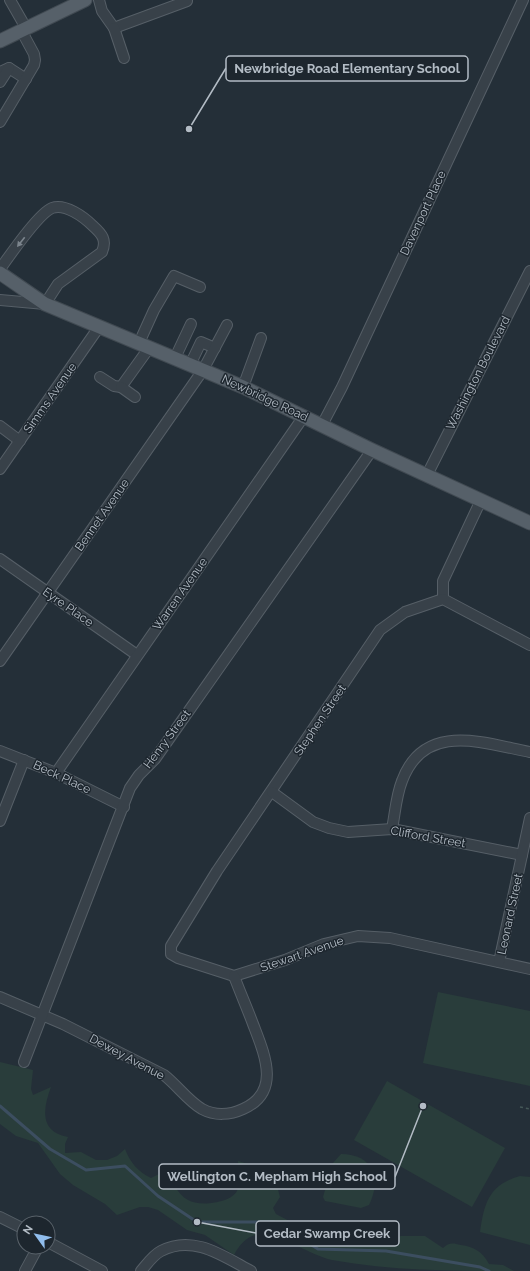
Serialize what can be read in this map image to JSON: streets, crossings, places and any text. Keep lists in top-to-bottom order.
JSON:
{
  "streets": {
    "main road": ["Newbridge Road"],
    "street": [
      "Davenport Place",
      "Washington Boulevard",
      "Simms Avenue",
      "Bennet Avenue",
      "Warren Avenue",
      "Eyre Place",
      "Stephen Street",
      "Henry Street",
      "Beck Place",
      "Clifford Street",
      "Leonard Street",
      "Stewart Avenue",
      "Dewey Avenue"
    ]
  },
  "crossings": [
    ["Davenport Place", "Newbridge Road"],
    ["Washington Boulevard", "Newbridge Road"],
    ["Simms Avenue", "Newbridge Road"],
    ["Newbridge Road", "Bennet Avenue"],
    ["Newbridge Road", "Warren Avenue"],
    ["Newbridge Road", "Henry Street"],
    ["Bennet Avenue", "Eyre Place"],
    ["Warren Avenue", "Eyre Place"],
    ["Warren Avenue", "Beck Place"],
    ["Stephen Street", "Clifford Street"],
    ["Stephen Street", "Stewart Avenue"],
    ["Stephen Street", "Dewey Avenue"],
    ["Henry Street", "Beck Place"],
    ["Henry Street", "Dewey Avenue"],
    ["Clifford Street", "Leonard Street"],
    ["Leonard Street", "Stewart Avenue"],
    ["Stewart Avenue", "Dewey Avenue"]
  ],
  "places": ["Newbridge Road Elementary School", "Wellington C. Mepham High School", "Cedar Swamp Creek"],
  "north": "top left"
}
